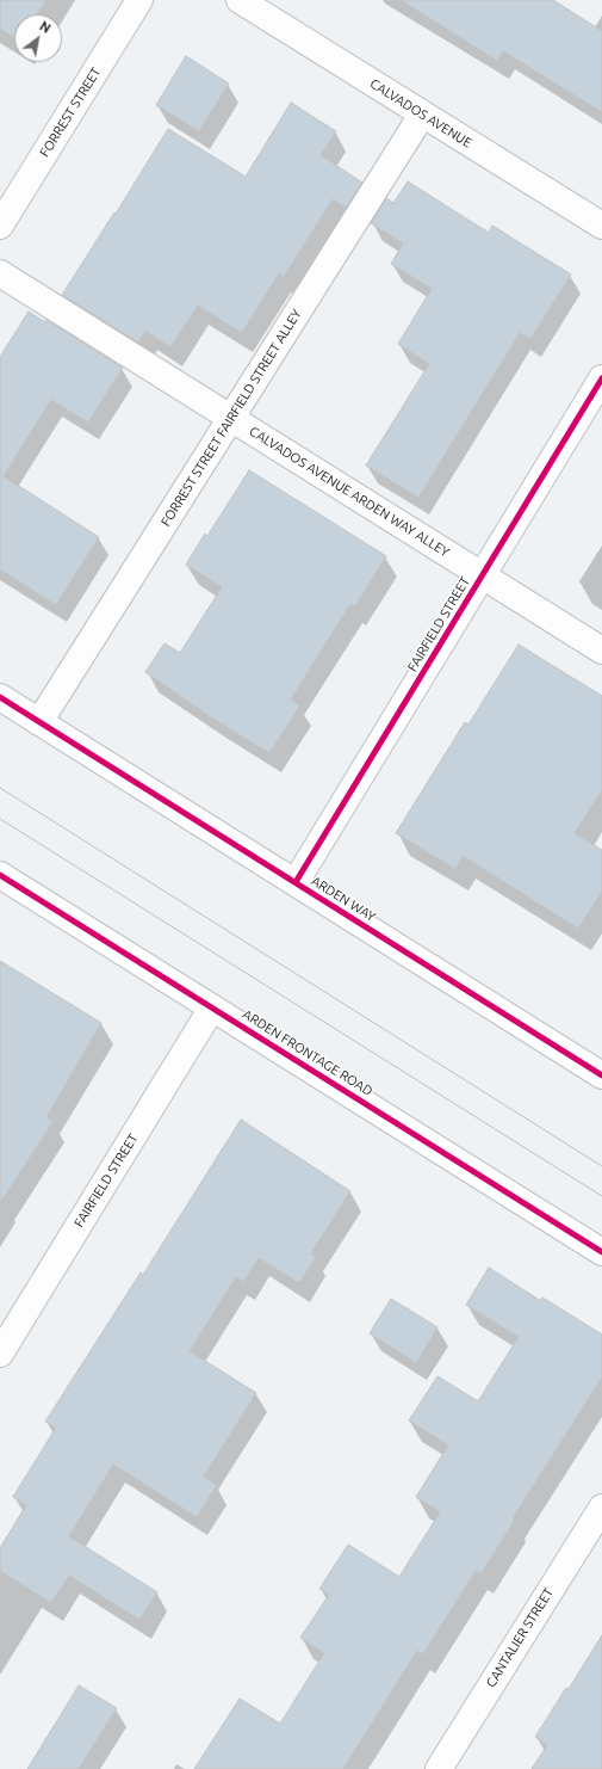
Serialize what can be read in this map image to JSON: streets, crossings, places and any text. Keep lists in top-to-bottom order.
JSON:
{
  "streets": {
    "street": [
      "FORREST STREET",
      "CALVADOS AVENUE",
      "FORREST STREET FAIRFIELD STREET ALLEY",
      "CALVADOS AVENUE ARDEN WAY ALLEY",
      "FAIRFIELD STREET",
      "ARDEN WAY",
      "ARDEN FRONTAGE ROAD",
      "CANTALIER STREET"
    ]
  },
  "crossings": [
    ["CALVADOS AVENUE", "FORREST STREET FAIRFIELD STREET ALLEY"],
    ["FORREST STREET FAIRFIELD STREET ALLEY", "CALVADOS AVENUE ARDEN WAY ALLEY"],
    ["FORREST STREET FAIRFIELD STREET ALLEY", "ARDEN WAY"],
    ["CALVADOS AVENUE ARDEN WAY ALLEY", "FAIRFIELD STREET"],
    ["FAIRFIELD STREET", "ARDEN WAY"],
    ["FAIRFIELD STREET", "ARDEN FRONTAGE ROAD"]
  ],
  "north": "top right"
}
